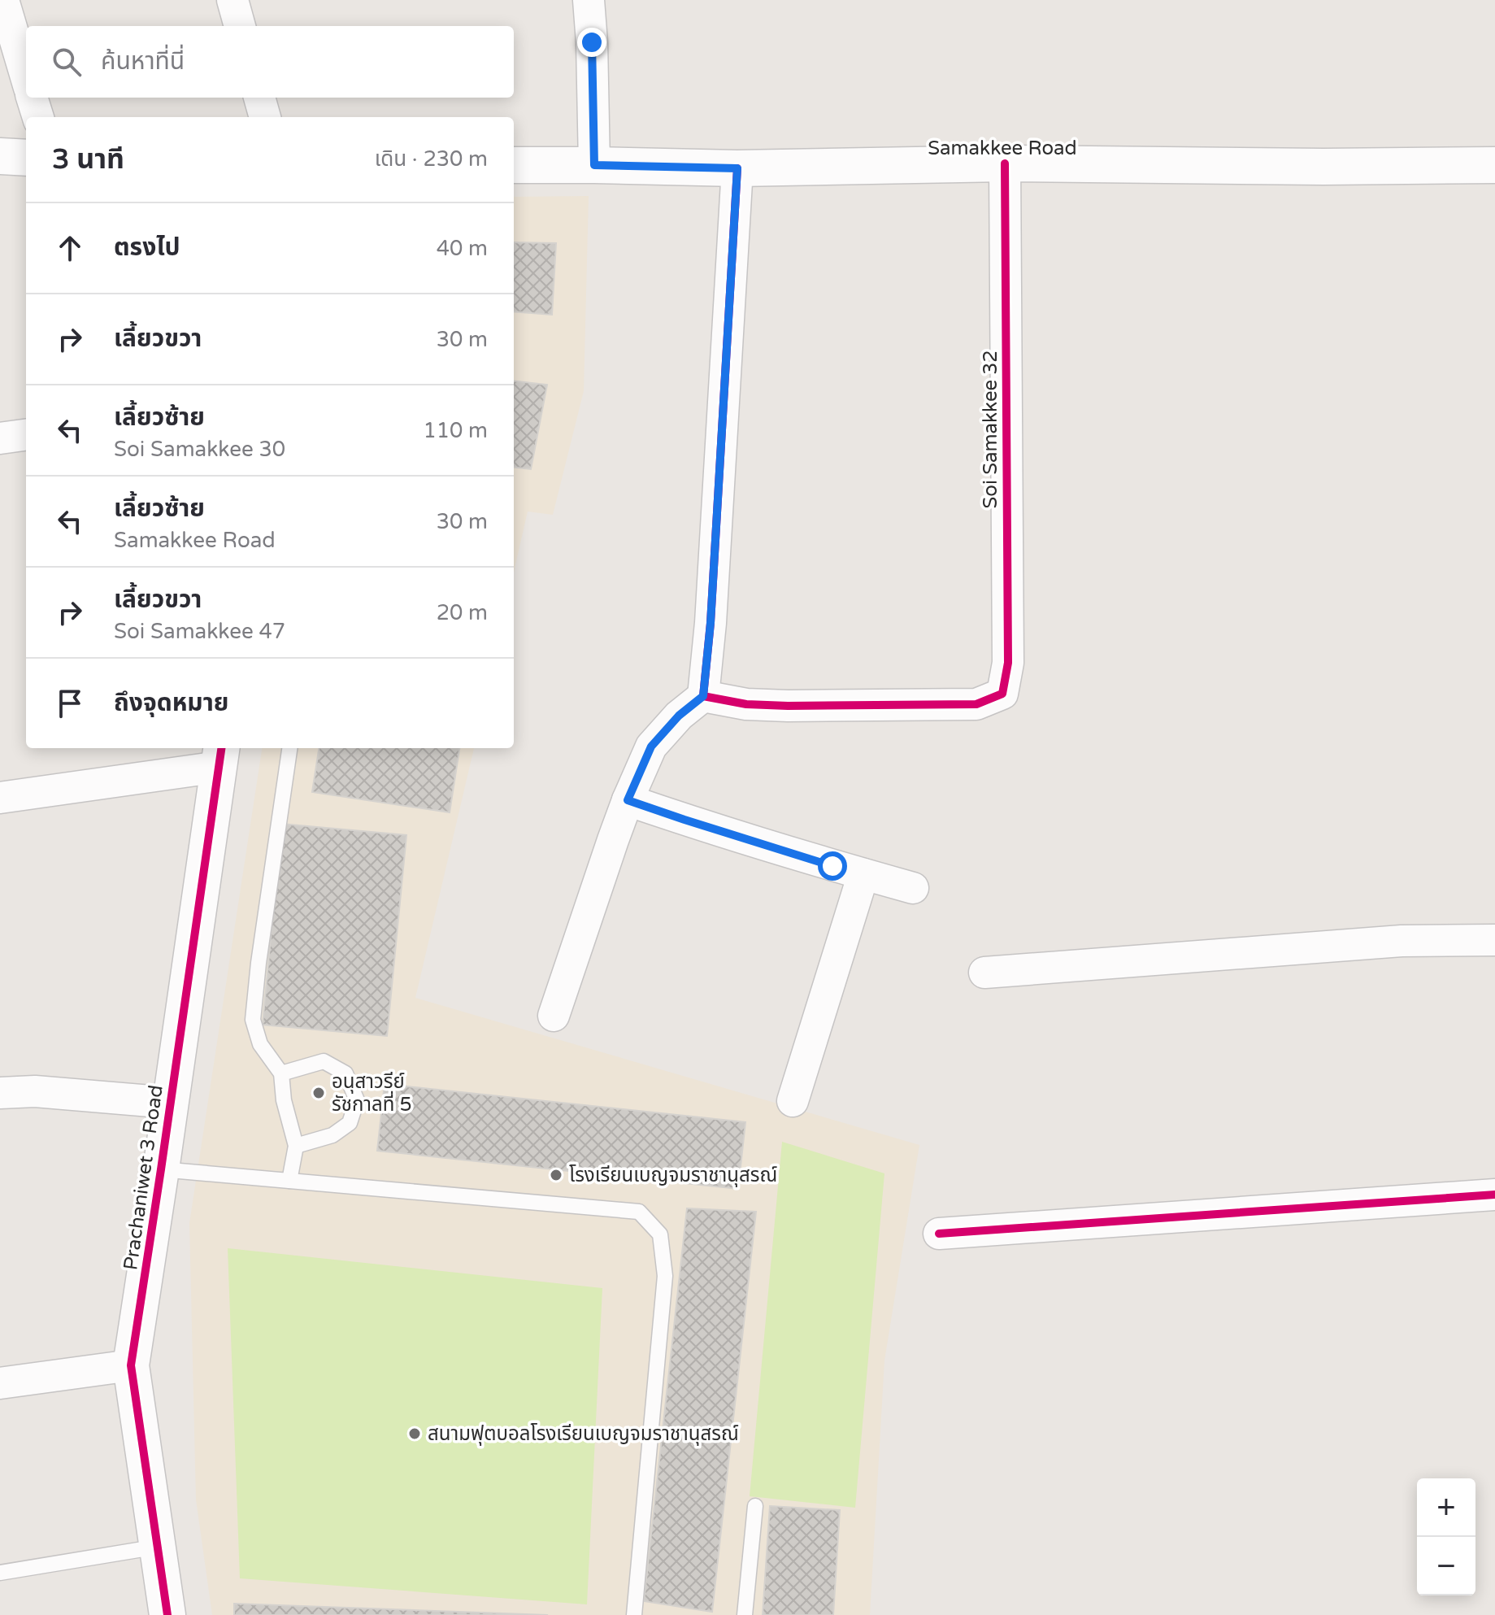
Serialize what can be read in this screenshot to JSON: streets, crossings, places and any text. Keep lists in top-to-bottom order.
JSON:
{
  "streets": {
    "main road": ["Samakkee Road", "Prachaniwet 3 Road"],
    "street": ["Soi Samakkee 32"]
  },
  "crossings": [
    ["Samakkee Road", "Soi Samakkee 32"]
  ],
  "places": ["อนุสาวรีย์ รัชกาลที่ 5", "โรงเรียนเบญจมราชานุสรณ์", "สนามฟุตบอลโรงเรียนเบญจมราชานุสรณ์"],
  "page": {
    "search": "ค้นหาที่นี่",
    "heading": ["3 นาที", "เดิน · 230 m"],
    "list": [
      ["ตรงไป", "40 m"],
      ["เลี้ยวขวา", "30 m"],
      ["เลี้ยวซ้าย", "Soi Samakkee 30", "110 m"],
      ["เลี้ยวซ้าย", "Samakkee Road", "30 m"],
      ["เลี้ยวขวา", "Soi Samakkee 47", "20 m"],
      "ถึงจุดหมาย"
    ],
    "map_buttons": ["+", "−"]
  }
}
